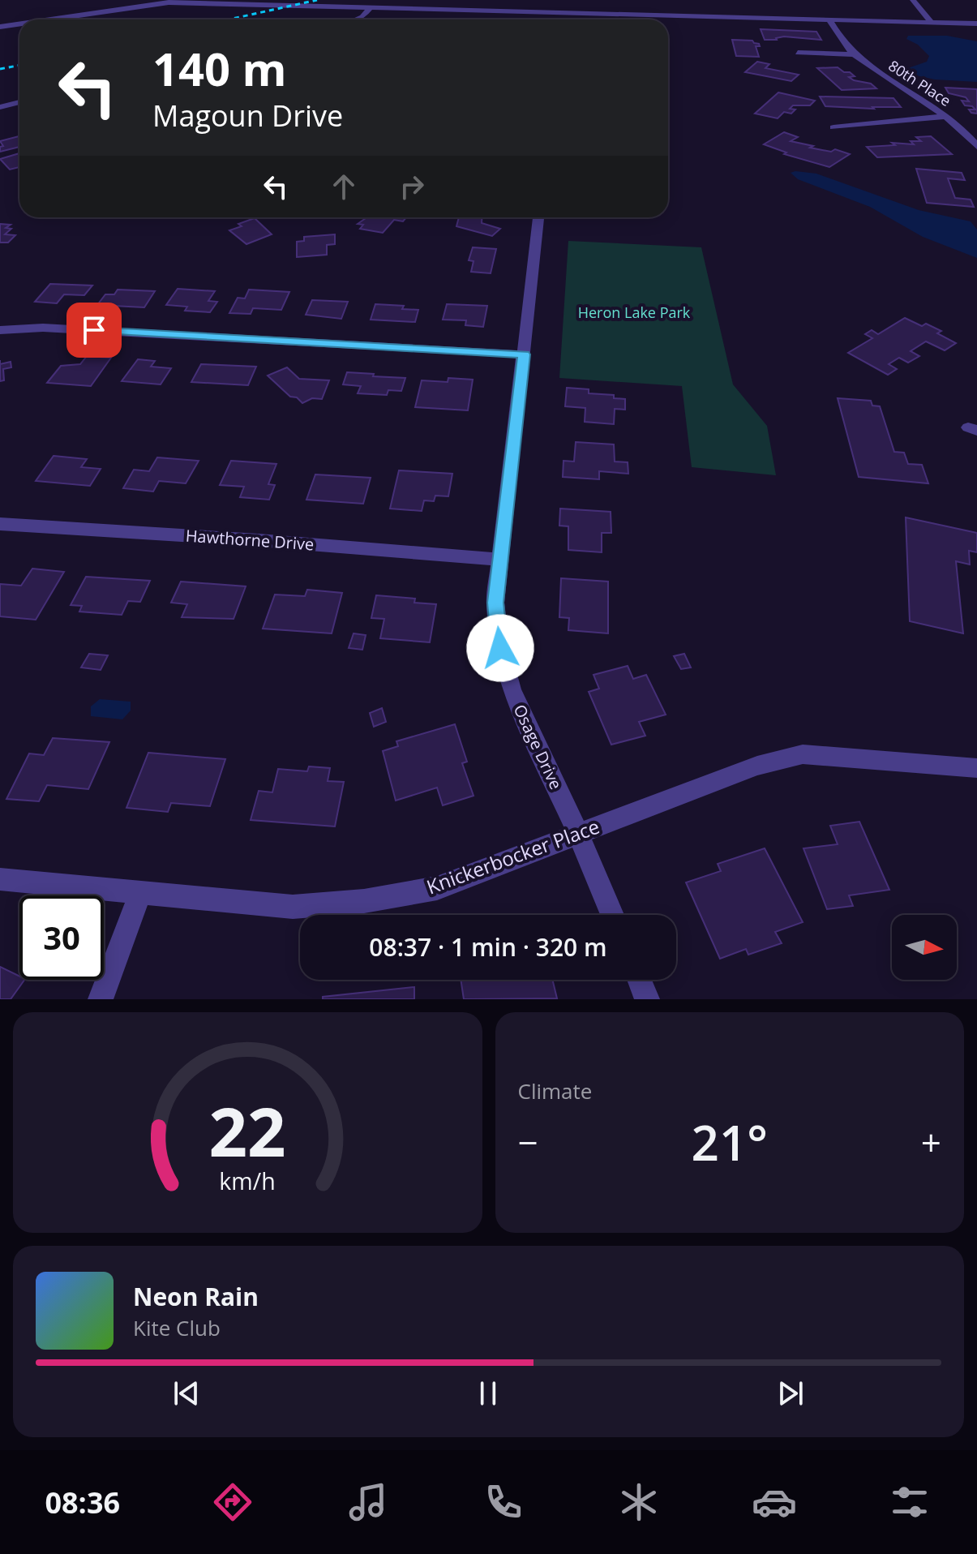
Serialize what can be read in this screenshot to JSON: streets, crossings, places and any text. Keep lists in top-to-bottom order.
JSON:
{
  "streets": {
    "street": [
      "80th Place",
      "Hawthorne Drive",
      "Osage Drive",
      "Knickerbocker Place"
    ]
  },
  "crossings": [
    ["Hawthorne Drive", "Osage Drive"],
    ["Osage Drive", "Knickerbocker Place"]
  ],
  "parks": ["Heron Lake Park"],
  "north": "right",
  "page": {
    "turn": ["140 m", "Magoun Drive"],
    "limit": "30",
    "trip": "08:37 · 1 min · 320 m",
    "tile": "Climate",
    "heat": ["−", "21°", "+"],
    "song": ["Neon Rain", "Kite Club"],
    "tabs": "08:36",
    "gauge": ["22", "km/h"]
  }
}
